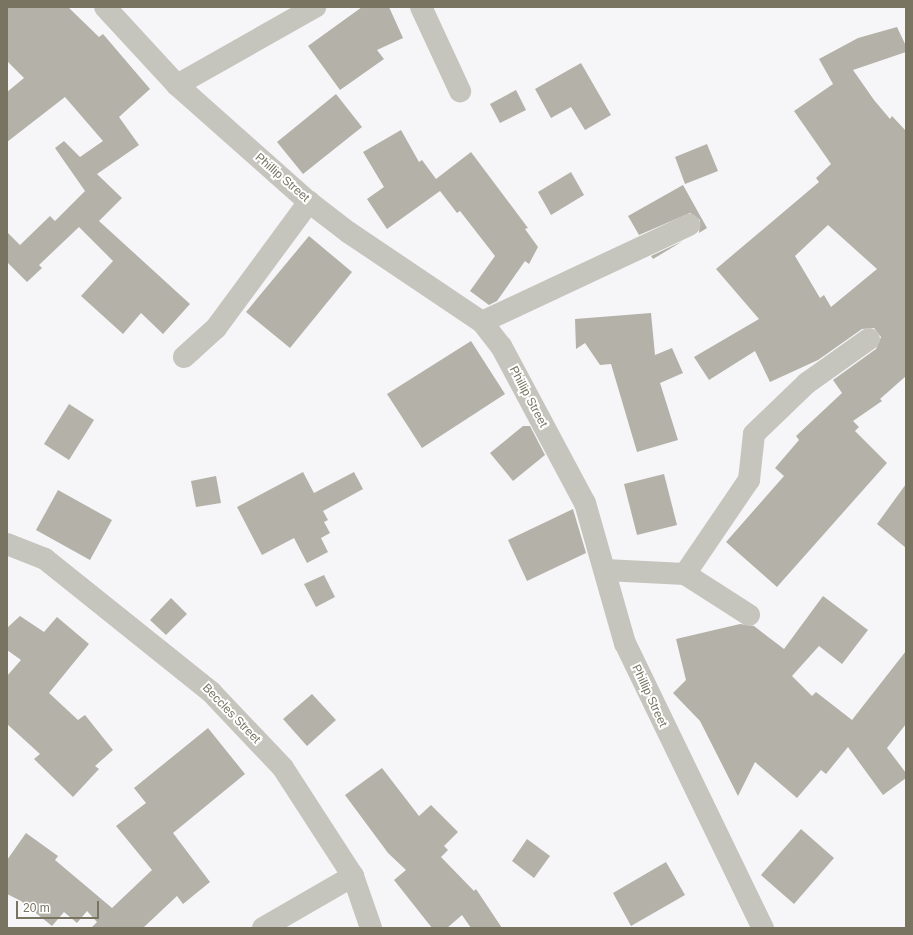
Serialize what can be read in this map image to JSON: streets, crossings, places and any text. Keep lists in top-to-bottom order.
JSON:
{
  "streets": {
    "street": ["Phillip Street", "Beccles Street"]
  },
  "scale_bar": "20 m"
}
